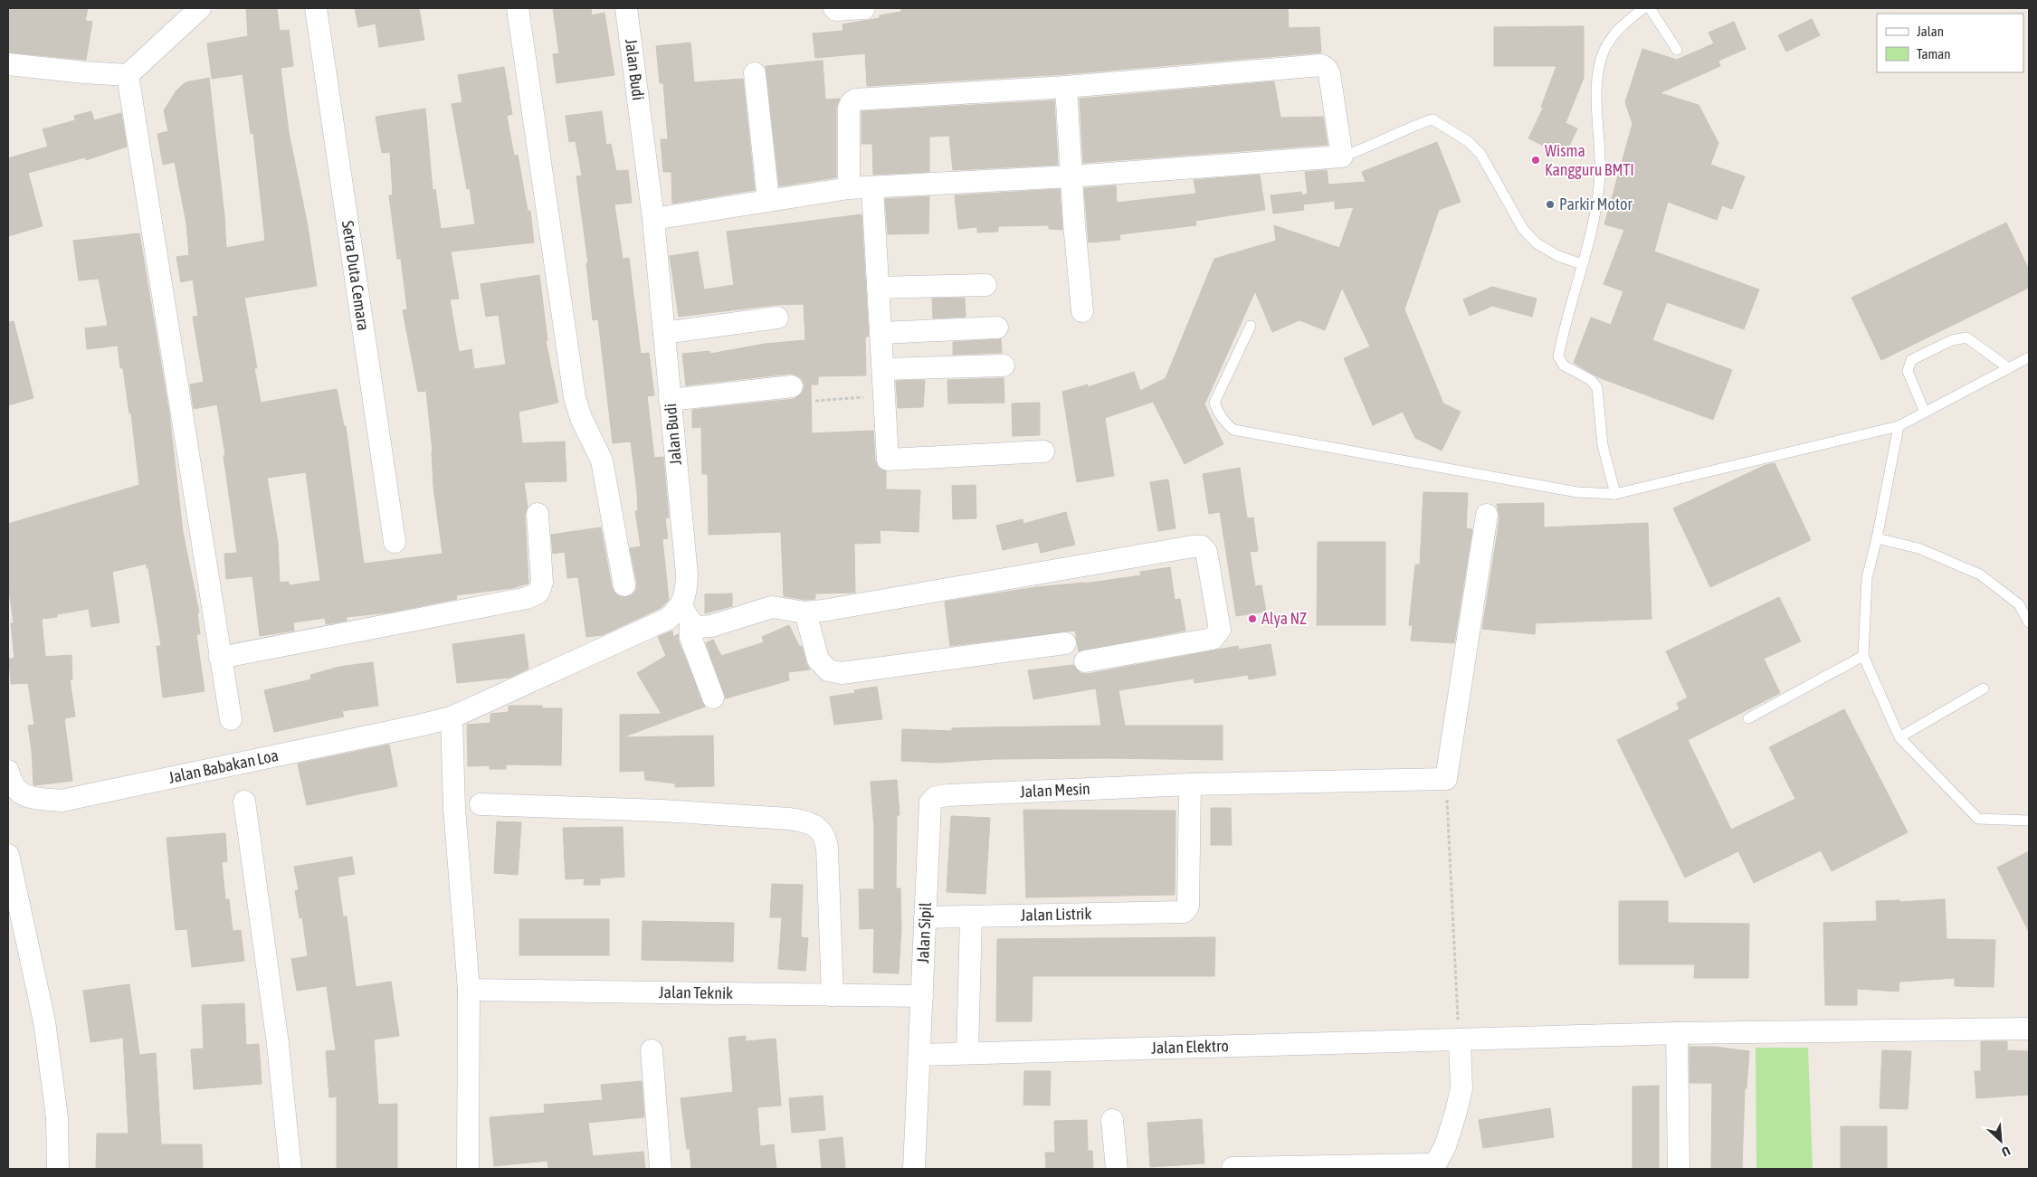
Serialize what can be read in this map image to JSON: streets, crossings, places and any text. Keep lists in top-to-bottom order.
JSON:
{
  "streets": {
    "street": [
      "Jalan Budi",
      "Setra Duta Cemara",
      "Jalan Babakan Loa",
      "Jalan Mesin",
      "Jalan Listrik",
      "Jalan Sipil",
      "Jalan Teknik",
      "Jalan Elektro"
    ]
  },
  "crossings": [
    ["Jalan Mesin", "Jalan Listrik"],
    ["Jalan Mesin", "Jalan Sipil"],
    ["Jalan Listrik", "Jalan Sipil"],
    ["Jalan Sipil", "Jalan Teknik"],
    ["Jalan Sipil", "Jalan Elektro"]
  ],
  "places": ["Wisma Kangguru BMTI", "Parkir Motor", "Alya NZ"],
  "legend": ["Jalan", "Taman"],
  "north": "bottom right"
}
